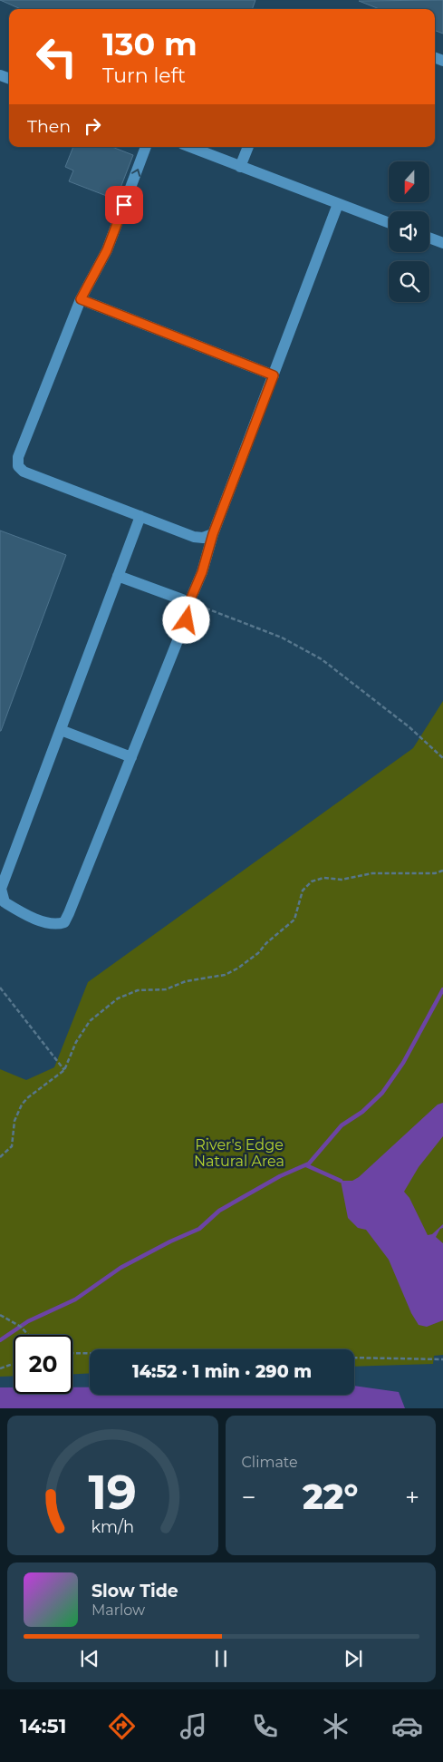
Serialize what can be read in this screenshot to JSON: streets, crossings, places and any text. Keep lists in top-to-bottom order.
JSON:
{
  "parks": ["River's Edge Natural Area"],
  "north": "bottom",
  "page": {
    "turn": ["130 m", "Turn left"],
    "then": "Then",
    "limit": "20",
    "trip": "14:52 · 1 min · 290 m",
    "tile": "Climate",
    "heat": ["−", "22°", "+"],
    "song": ["Slow Tide", "Marlow"],
    "tabs": "14:51",
    "gauge": ["19", "km/h"]
  }
}
